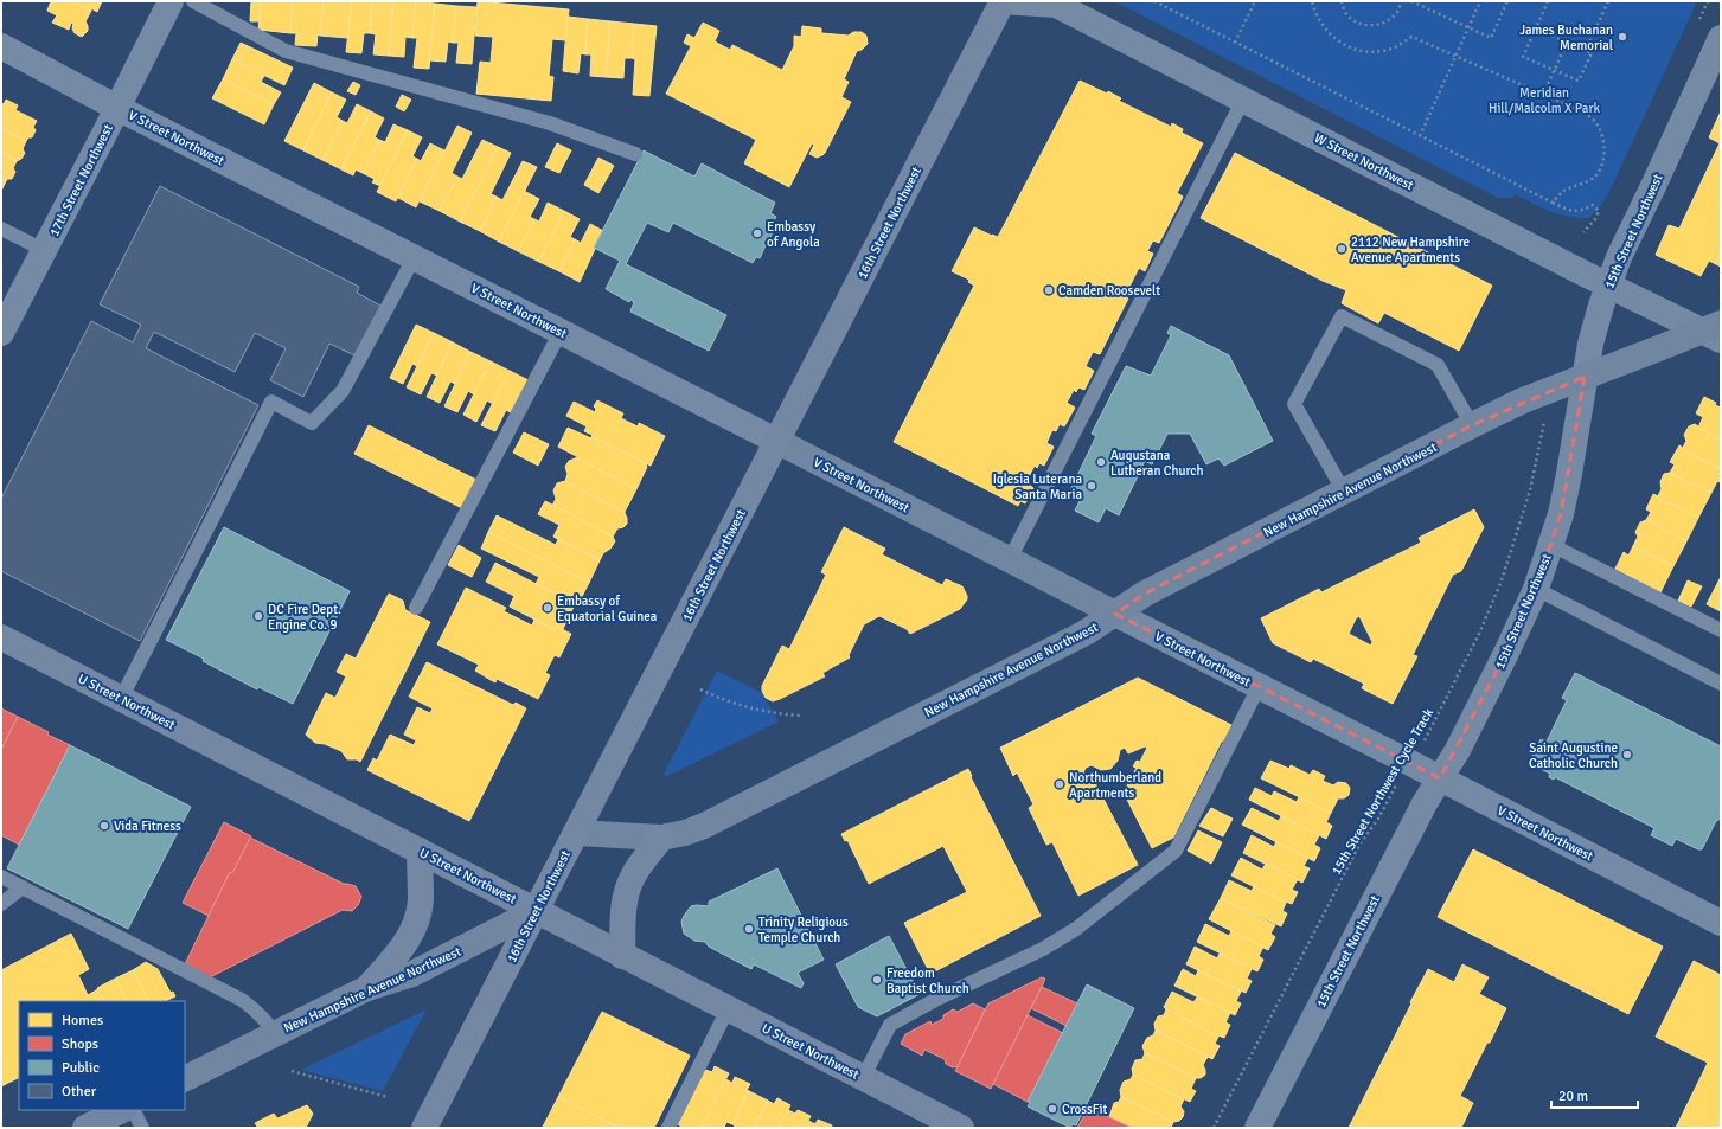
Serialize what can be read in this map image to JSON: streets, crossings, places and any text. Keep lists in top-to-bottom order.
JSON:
{
  "streets": {
    "main road": [
      "V Street Northwest",
      "16th Street Northwest",
      "New Hampshire Avenue Northwest",
      "U Street Northwest"
    ],
    "street": ["W Street Northwest", "17th Street Northwest", "15th Street Northwest"],
    "path": ["15th Street Northwest Cycle Track"]
  },
  "crossings": [
    ["V Street Northwest", "17th Street Northwest"],
    ["V Street Northwest", "16th Street Northwest"],
    ["V Street Northwest", "15th Street Northwest"],
    ["V Street Northwest", "New Hampshire Avenue Northwest"],
    ["V Street Northwest", "15th Street Northwest Cycle Track"],
    ["W Street Northwest", "16th Street Northwest"],
    ["W Street Northwest", "15th Street Northwest"],
    ["W Street Northwest", "New Hampshire Avenue Northwest"],
    ["16th Street Northwest", "New Hampshire Avenue Northwest"],
    ["16th Street Northwest", "U Street Northwest"],
    ["15th Street Northwest", "New Hampshire Avenue Northwest"],
    ["New Hampshire Avenue Northwest", "U Street Northwest"]
  ],
  "parks": ["Meridian Hill/Malcolm X Park"],
  "places": [
    "James Buchanan Memorial",
    "Embassy of Angola",
    "2112 New Hampshire Avenue Apartments",
    "Camden Roosevelt",
    "Augustana Lutheran Church",
    "Iglesia Luterana Santa Maria",
    "Embassy of Equatorial Guinea",
    "DC Fire Dept. Engine Co. 9",
    "Saint Augustine Catholic Church",
    "Northumberland Apartments",
    "Vida Fitness",
    "Trinity Religious Temple Church",
    "Freedom Baptist Church",
    "CrossFit"
  ],
  "legend": [
    "Homes",
    "Shops",
    "Public",
    "Other"
  ],
  "scale_bar": "20 m"
}
